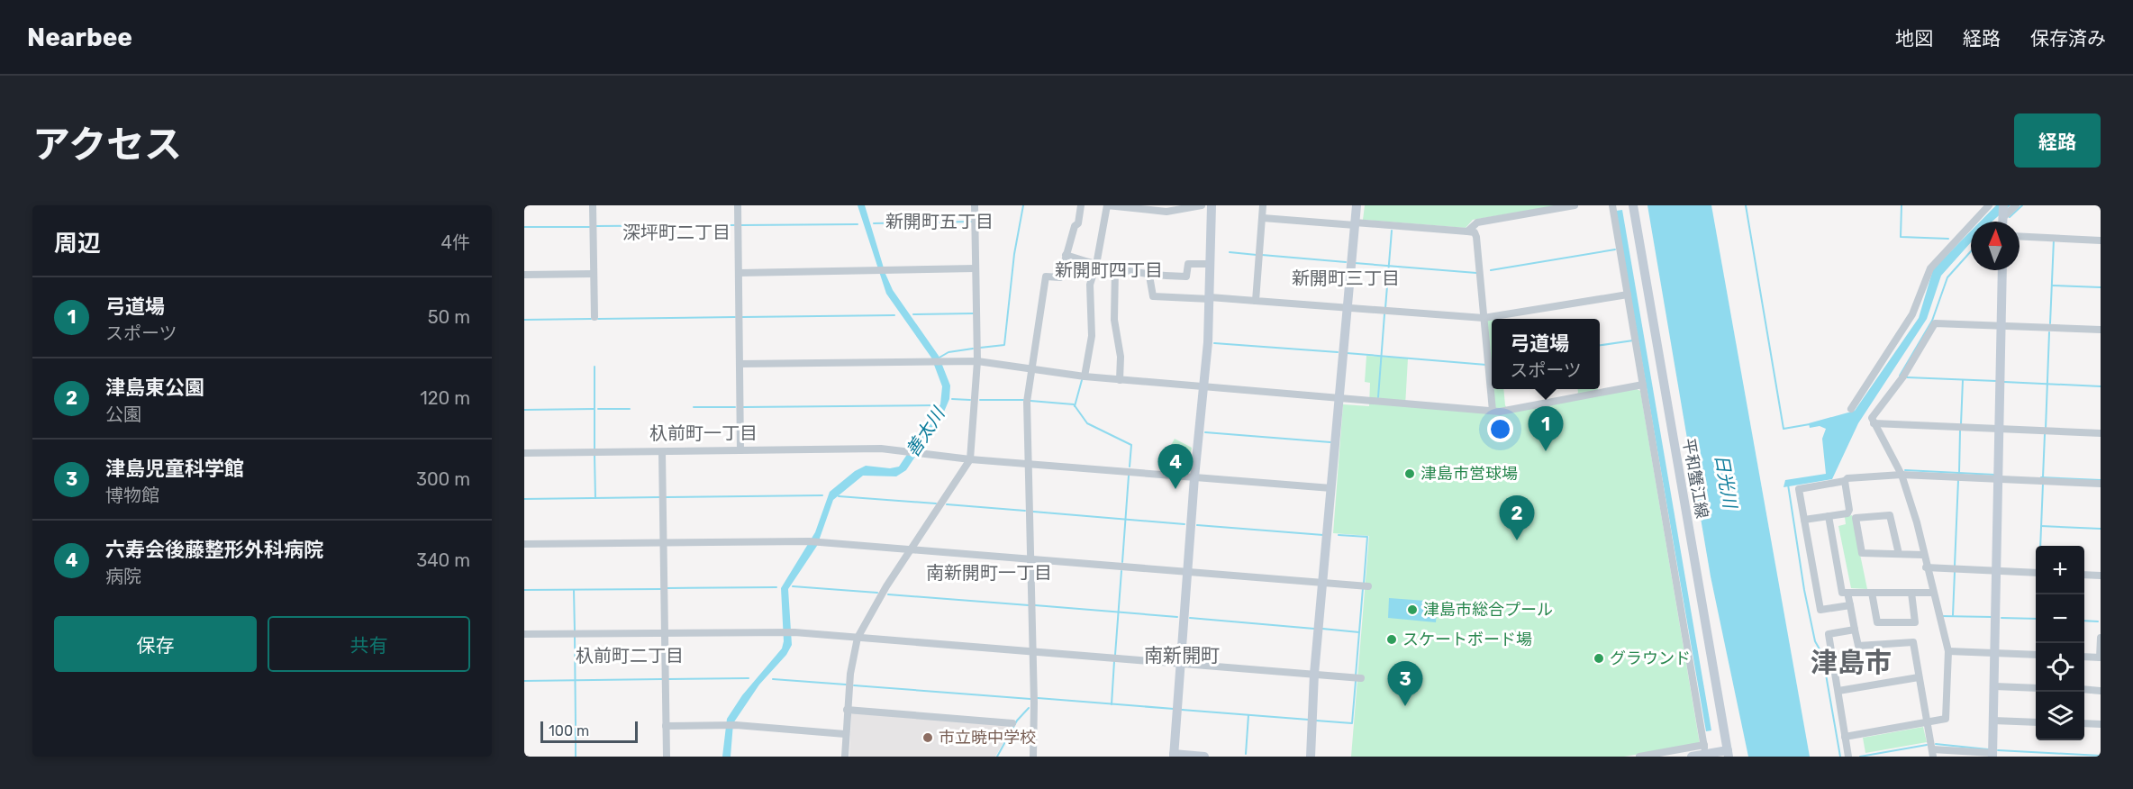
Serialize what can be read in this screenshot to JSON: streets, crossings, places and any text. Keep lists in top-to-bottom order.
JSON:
{
  "streets": {
    "street": ["平和蟹江線"]
  },
  "districts": [
    "新開町五丁目",
    "深坪町二丁目",
    "新開町四丁目",
    "新開町三丁目",
    "杁前町一丁目",
    "南新開町一丁目",
    "南新開町",
    "杁前町二丁目",
    "津島市"
  ],
  "water": ["善太川", "日光川"],
  "places": [
    "津島市営球場",
    "津島市総合プール",
    "スケートボード場",
    "グラウンド",
    "市立暁中学校"
  ],
  "scale_bar": "100 m",
  "north": "top",
  "page": {
    "header": "Nearbee",
    "nav": ["地図", "経路", "保存済み"],
    "title": "アクセス",
    "buttons": [
      "経路",
      ["保存", "共有"]
    ],
    "heading": ["周辺", "4件"],
    "list": [
      {
        "mark": "1",
        "name": "弓道場",
        "note": "スポーツ",
        "value": "50 m"
      },
      {
        "mark": "2",
        "name": "津島東公園",
        "note": "公園",
        "value": "120 m"
      },
      {
        "mark": "3",
        "name": "津島児童科学館",
        "note": "博物館",
        "value": "300 m"
      },
      {
        "mark": "4",
        "name": "六寿会後藤整形外科病院",
        "note": "病院",
        "value": "340 m"
      }
    ],
    "popup": ["弓道場", "スポーツ"],
    "pins": [
      "1",
      "4",
      "2",
      "3"
    ],
    "map_buttons": ["+", "−"],
    "scale": "100 m"
  }
}
